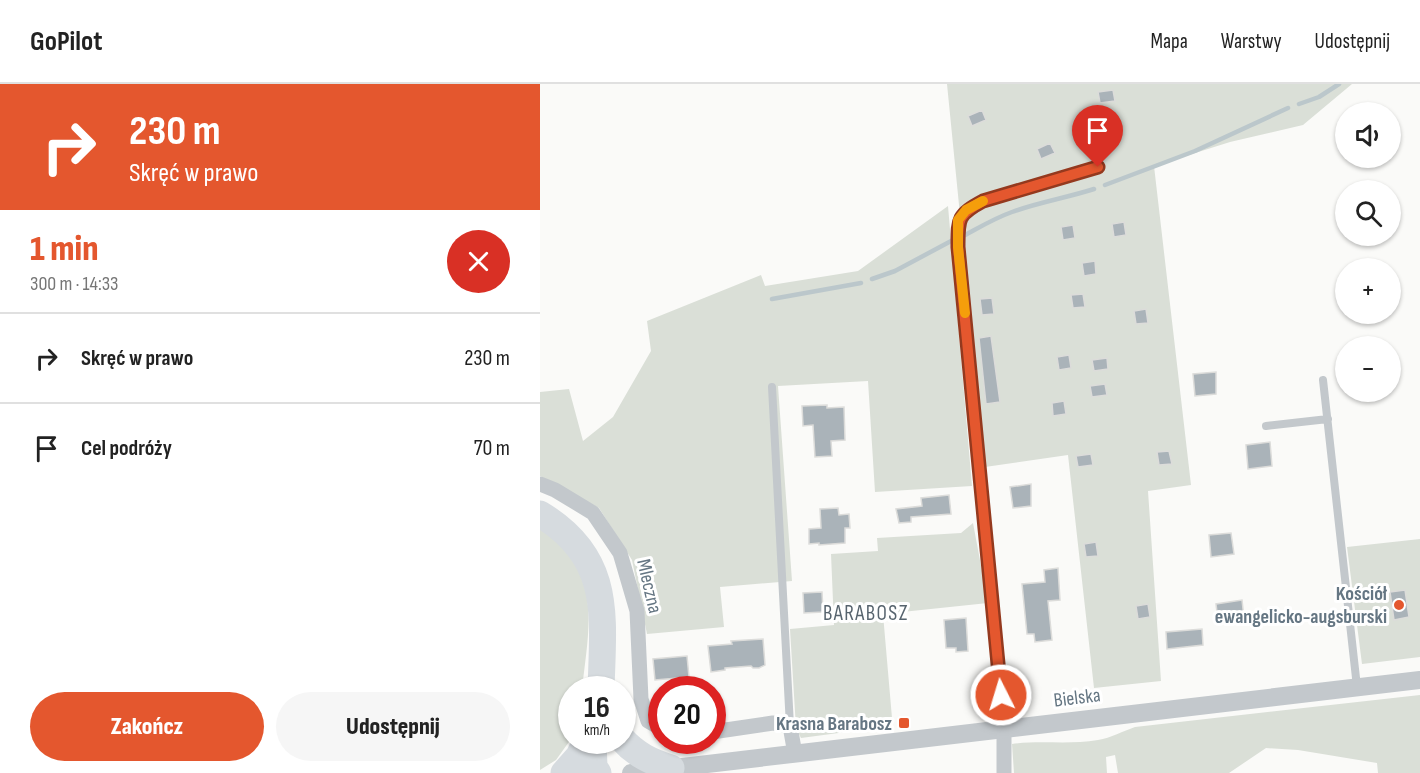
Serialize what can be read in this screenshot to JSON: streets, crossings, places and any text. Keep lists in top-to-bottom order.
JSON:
{
  "streets": {
    "street": ["Mleczna", "Bielska"]
  },
  "districts": ["BARABOSZ"],
  "places": {
    "other": ["Kościół ewangelicko-augsburski"],
    "transit": ["Krasna Barabosz"]
  },
  "page": {
    "header": "GoPilot",
    "nav": ["Mapa", "Warstwy", "Udostępnij"],
    "turn": ["230 m", "Skręć w prawo"],
    "map_buttons": ["+", "−"],
    "heading": ["1 min", "300 m · 14:33"],
    "list": [
      {
        "name": "Skręć w prawo",
        "value": "230 m"
      },
      {
        "name": "Cel podróży",
        "value": "70 m"
      }
    ],
    "speed": "16 km/h",
    "limit": "20",
    "buttons": ["Zakończ", "Udostępnij"]
  }
}
